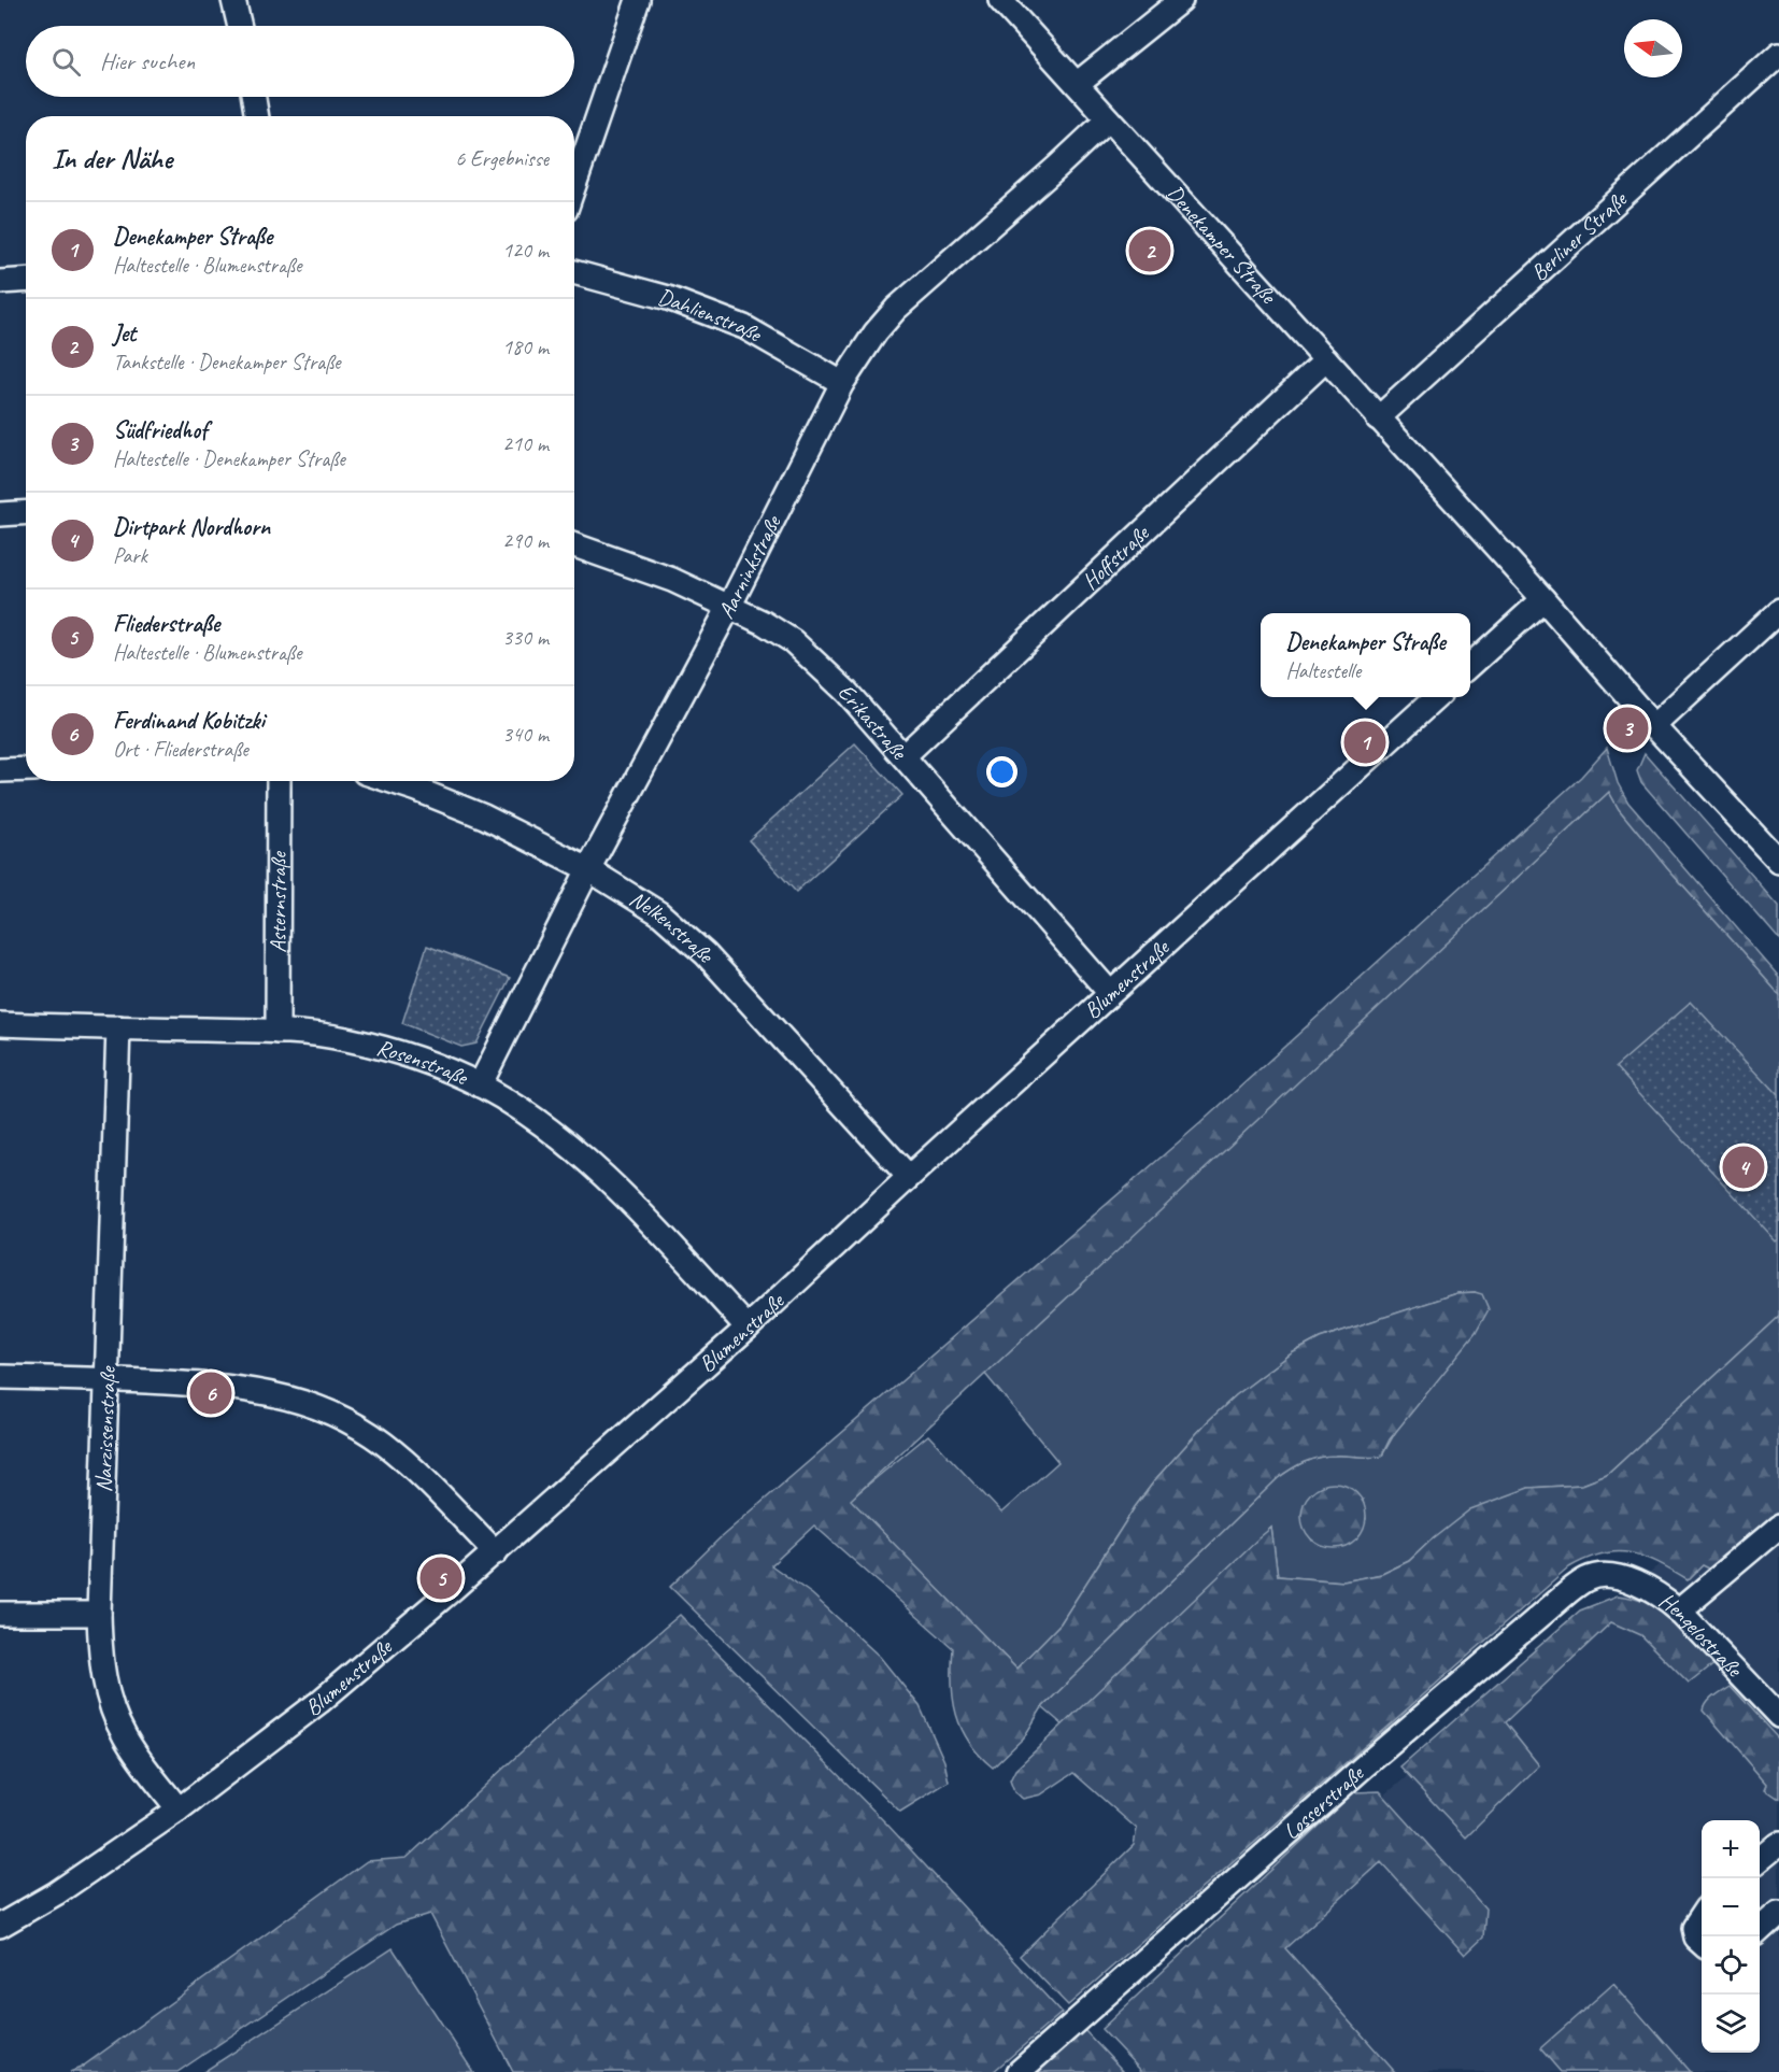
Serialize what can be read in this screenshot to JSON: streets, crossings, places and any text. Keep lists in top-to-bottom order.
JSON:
{
  "streets": {
    "street": [
      "Berliner Straße",
      "Denekamper Straße",
      "Dahlienstraße",
      "Hoffstraße",
      "Aarninkstraße",
      "Erikastraße",
      "Asternstraße",
      "Nelkenstraße",
      "Blumenstraße",
      "Rosenstraße",
      "Narzissenstraße",
      "Hengelostraße",
      "Losserstraße"
    ]
  },
  "crossings": [
    ["Berliner Straße", "Denekamper Straße"],
    ["Denekamper Straße", "Hoffstraße"],
    ["Denekamper Straße", "Aarninkstraße"],
    ["Dahlienstraße", "Aarninkstraße"],
    ["Hoffstraße", "Erikastraße"],
    ["Aarninkstraße", "Erikastraße"],
    ["Aarninkstraße", "Nelkenstraße"],
    ["Aarninkstraße", "Rosenstraße"],
    ["Erikastraße", "Blumenstraße"],
    ["Asternstraße", "Rosenstraße"],
    ["Nelkenstraße", "Blumenstraße"],
    ["Blumenstraße", "Rosenstraße"],
    ["Blumenstraße", "Narzissenstraße"],
    ["Rosenstraße", "Narzissenstraße"],
    ["Hengelostraße", "Losserstraße"]
  ],
  "north": "left",
  "page": {
    "search": "Hier suchen",
    "heading": ["In der Nähe", "6 Ergebnisse"],
    "list": [
      {
        "mark": "1",
        "name": "Denekamper Straße",
        "note": "Haltestelle · Blumenstraße",
        "value": "120 m"
      },
      {
        "mark": "2",
        "name": "Jet",
        "note": "Tankstelle · Denekamper Straße",
        "value": "180 m"
      },
      {
        "mark": "3",
        "name": "Südfriedhof",
        "note": "Haltestelle · Denekamper Straße",
        "value": "210 m"
      },
      {
        "mark": "4",
        "name": "Dirtpark Nordhorn",
        "note": "Park",
        "value": "290 m"
      },
      {
        "mark": "5",
        "name": "Fliederstraße",
        "note": "Haltestelle · Blumenstraße",
        "value": "330 m"
      },
      {
        "mark": "6",
        "name": "Ferdinand Kobitzki",
        "note": "Ort · Fliederstraße",
        "value": "340 m"
      }
    ],
    "pins": [
      "2",
      "3",
      "1",
      "4",
      "6",
      "5"
    ],
    "popup": ["Denekamper Straße", "Haltestelle"],
    "map_buttons": ["+", "−"]
  }
}
